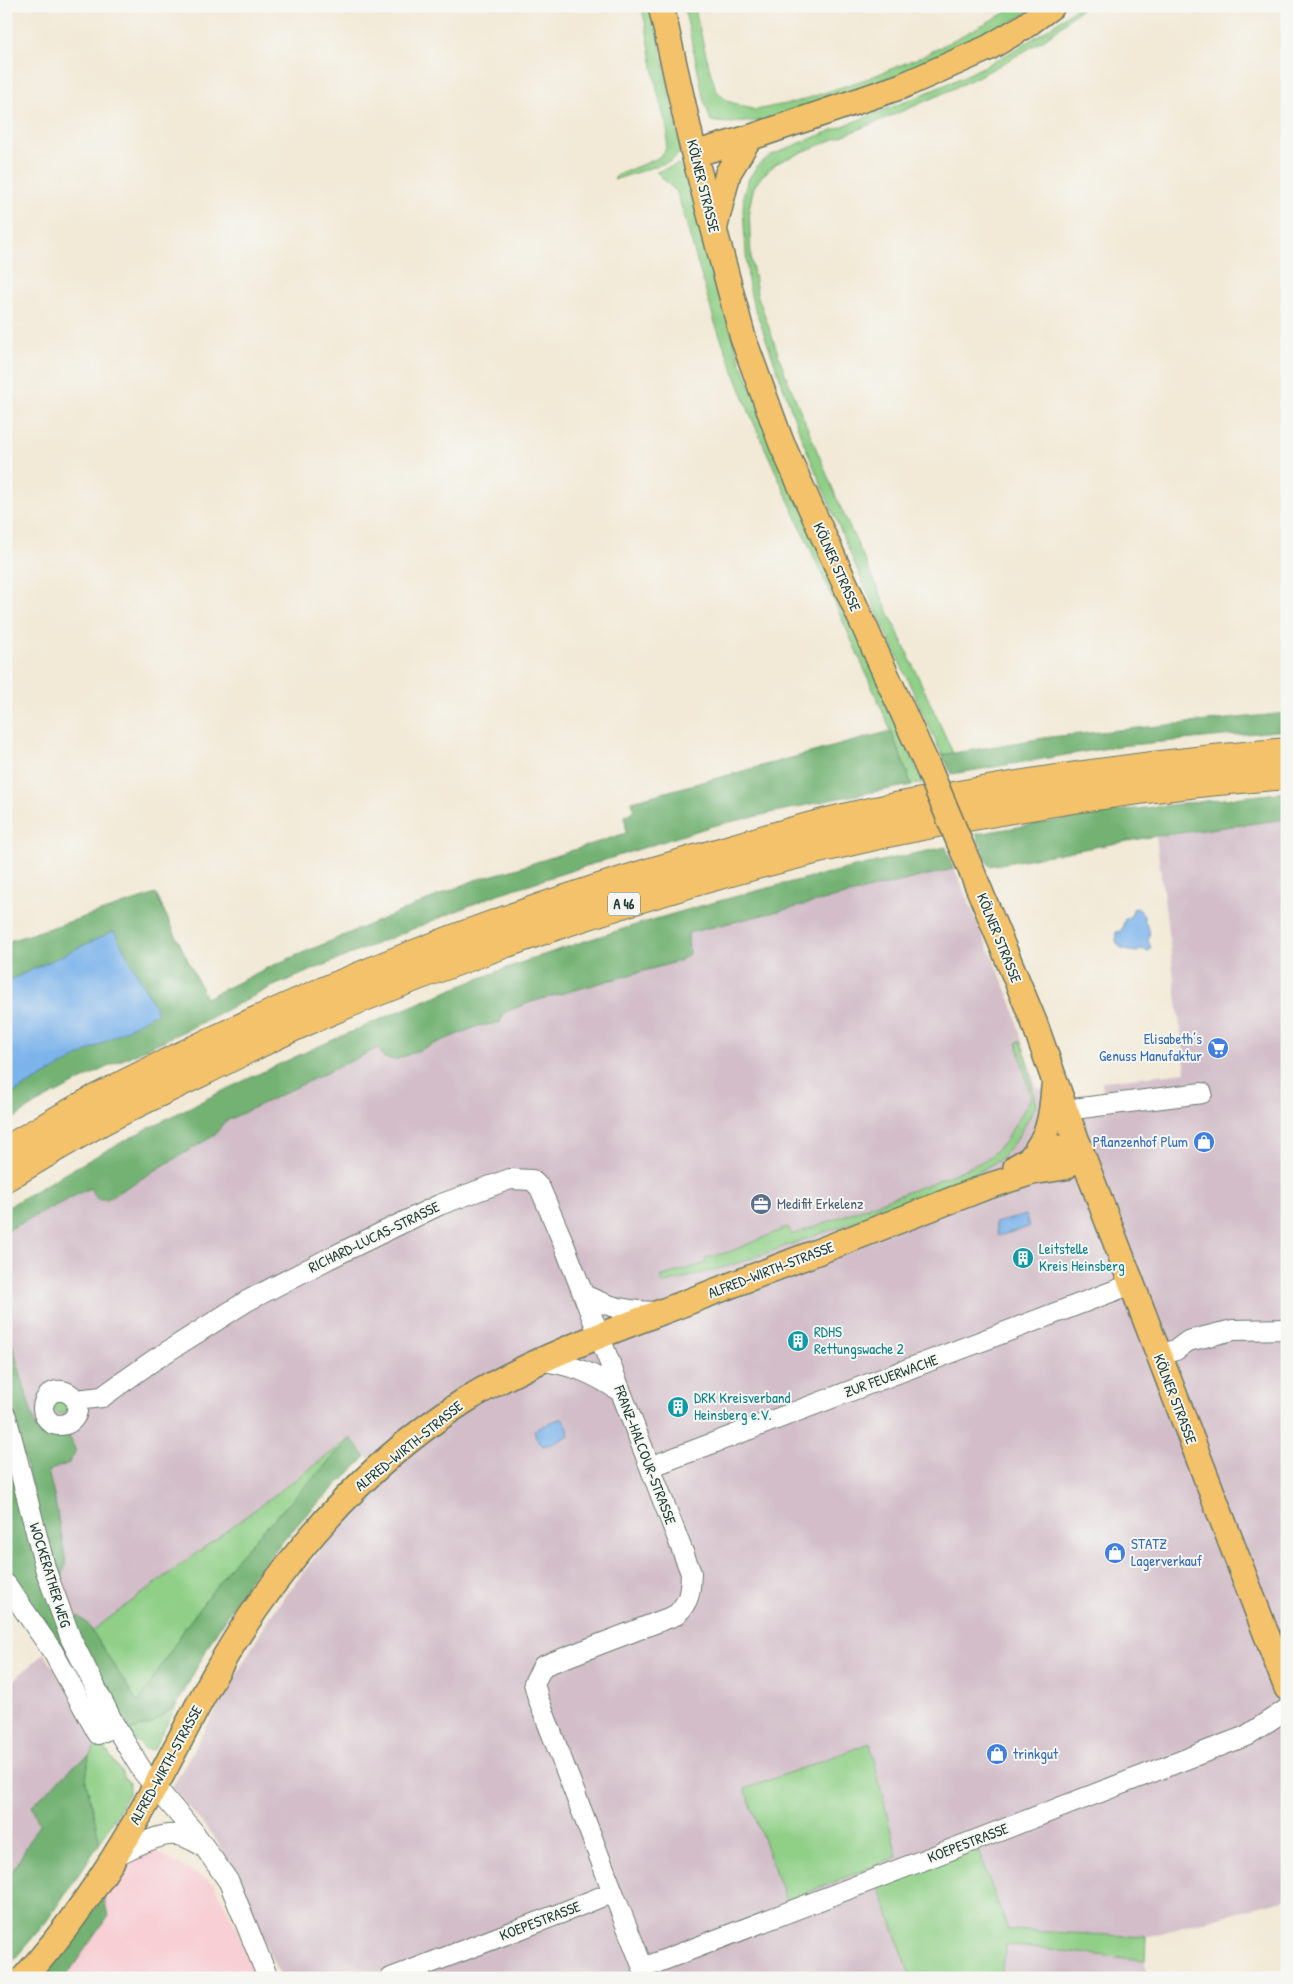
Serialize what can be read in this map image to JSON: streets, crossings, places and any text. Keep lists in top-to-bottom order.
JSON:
{
  "streets": {
    "highway": ["A 46"],
    "main road": ["KÖLNER STRASSE", "ALFRED-WIRTH-STRASSE"],
    "street": [
      "RICHARD-LUCAS-STRASSE",
      "ZUR FEUERWACHE",
      "FRANZ-HALCOUR-STRASSE",
      "WOCKERATHER WEG",
      "KOEPESTRASSE"
    ]
  },
  "crossings": [
    ["KÖLNER STRASSE", "ALFRED-WIRTH-STRASSE"],
    ["KÖLNER STRASSE", "ZUR FEUERWACHE"],
    ["RICHARD-LUCAS-STRASSE", "ALFRED-WIRTH-STRASSE"],
    ["RICHARD-LUCAS-STRASSE", "FRANZ-HALCOUR-STRASSE"],
    ["ALFRED-WIRTH-STRASSE", "FRANZ-HALCOUR-STRASSE"],
    ["ALFRED-WIRTH-STRASSE", "WOCKERATHER WEG"],
    ["ZUR FEUERWACHE", "FRANZ-HALCOUR-STRASSE"],
    ["FRANZ-HALCOUR-STRASSE", "KOEPESTRASSE"]
  ],
  "places": {
    "supermarket": ["Elisabeth’s Genuss Manufaktur"],
    "shop": ["Pflanzenhof Plum", "STATZ Lagerverkauf", "trinkgut"],
    "office": ["Medifit Erkelenz"],
    "building": ["Leitstelle Kreis Heinsberg", "RDHS Rettungswache 2", "DRK Kreisverband Heinsberg e.V."]
  }
}
